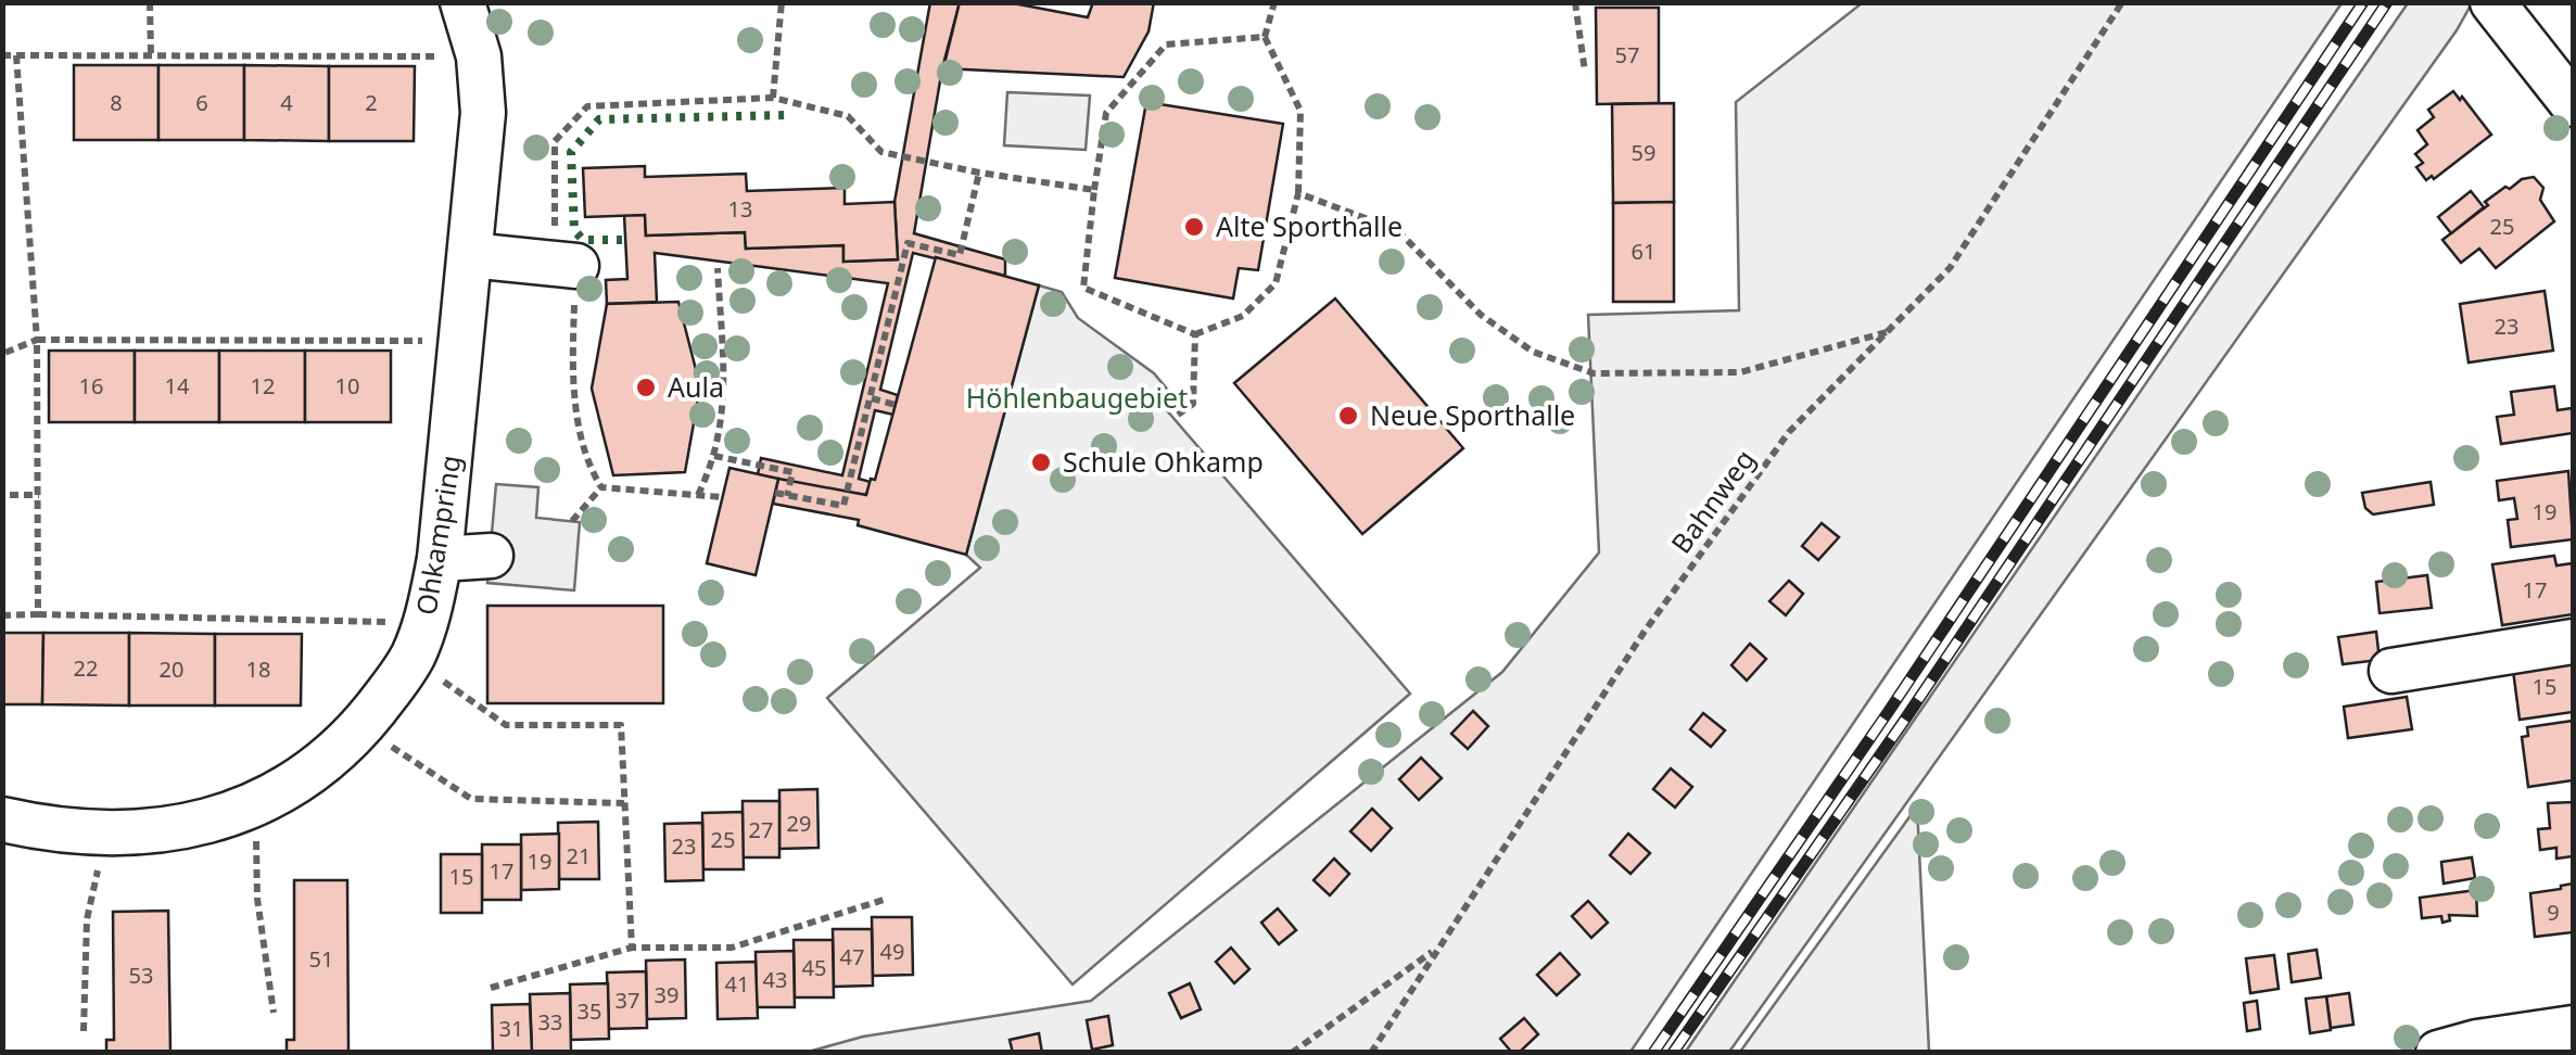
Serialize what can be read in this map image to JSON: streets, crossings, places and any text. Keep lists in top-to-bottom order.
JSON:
{
  "streets": {
    "street": ["Ohkampring"],
    "path": ["Bahnweg"]
  },
  "parks": ["Höhlenbaugebiet"],
  "places": [
    "Alte Sporthalle",
    "Aula",
    "Neue Sporthalle",
    "Schule Ohkamp"
  ],
  "house_numbers": [
    "57",
    "8",
    "6",
    "4",
    "2",
    "59",
    "13",
    "25",
    "61",
    "23",
    "16",
    "14",
    "12",
    "10",
    "19",
    "17",
    "22",
    "20",
    "18",
    "15",
    "29",
    "27",
    "25",
    "23",
    "21",
    "19",
    "17",
    "15",
    "9",
    "49",
    "47",
    "51",
    "45",
    "53",
    "43",
    "41",
    "39",
    "37",
    "35",
    "33",
    "31"
  ]
}
